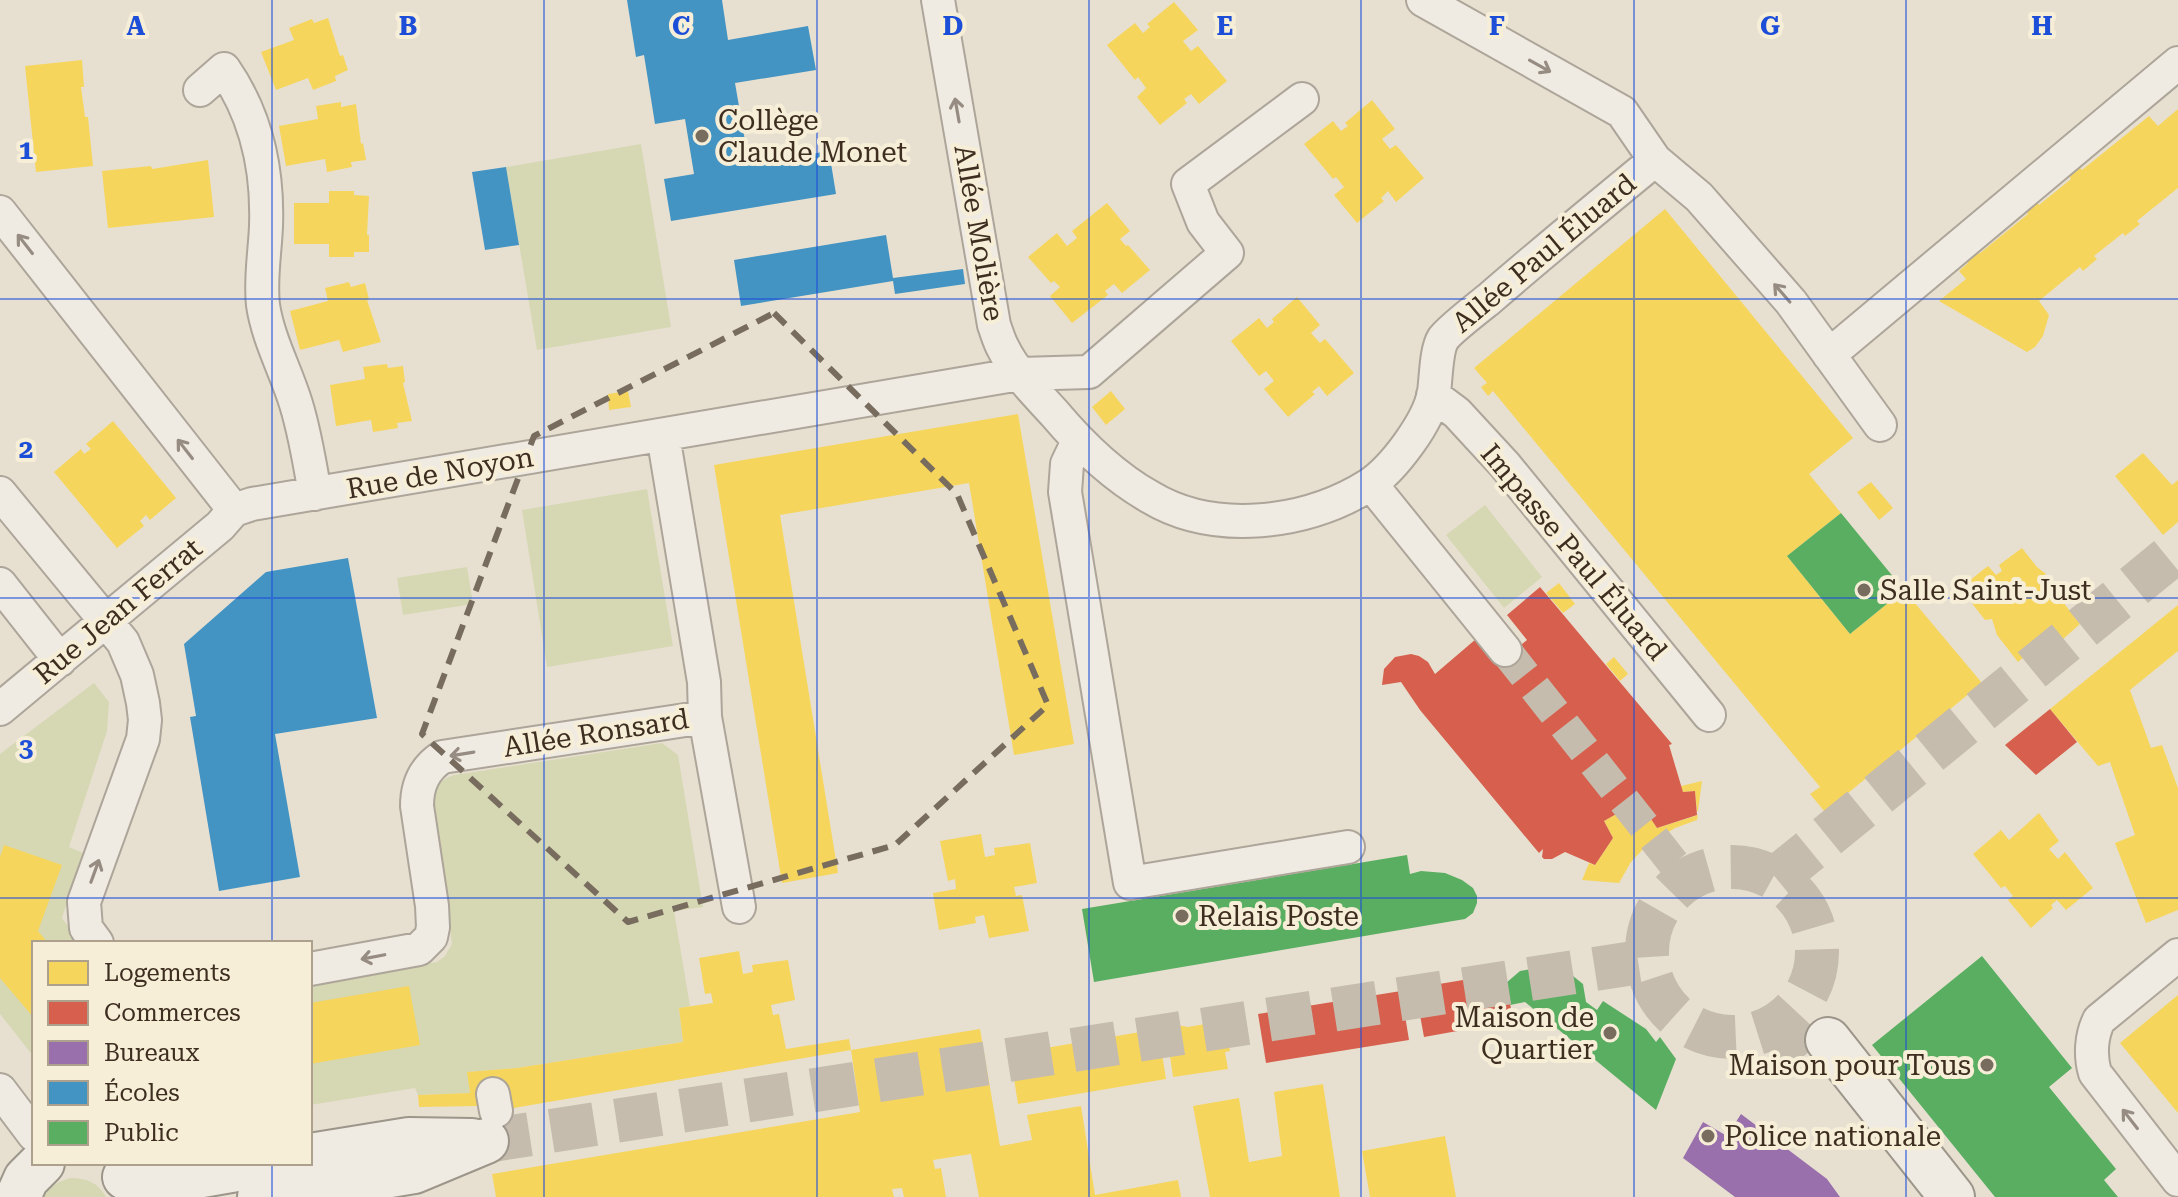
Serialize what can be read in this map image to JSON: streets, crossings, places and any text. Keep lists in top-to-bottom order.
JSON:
{
  "streets": {
    "street": [
      "Allée Molière",
      "Allée Paul Éluard",
      "Rue de Noyon",
      "Impasse Paul Éluard",
      "Rue Jean Ferrat",
      "Allée Ronsard"
    ]
  },
  "crossings": [
    ["Allée Molière", "Allée Paul Éluard"],
    ["Allée Molière", "Rue de Noyon"],
    ["Allée Paul Éluard", "Impasse Paul Éluard"],
    ["Rue de Noyon", "Rue Jean Ferrat"],
    ["Rue de Noyon", "Allée Ronsard"]
  ],
  "one_way": ["Allée Molière", "Allée Ronsard"],
  "places": [
    "Collège Claude Monet",
    "Salle Saint-Just",
    "Relais Poste",
    "Maison de Quartier",
    "Maison pour Tous",
    "Police nationale"
  ],
  "legend": [
    "Logements",
    "Commerces",
    "Bureaux",
    "Écoles",
    "Public"
  ],
  "grid": {
    "columns": [
      "A",
      "B",
      "C",
      "D",
      "E",
      "F",
      "G",
      "H"
    ],
    "rows": ["1", "2", "3"]
  }
}
